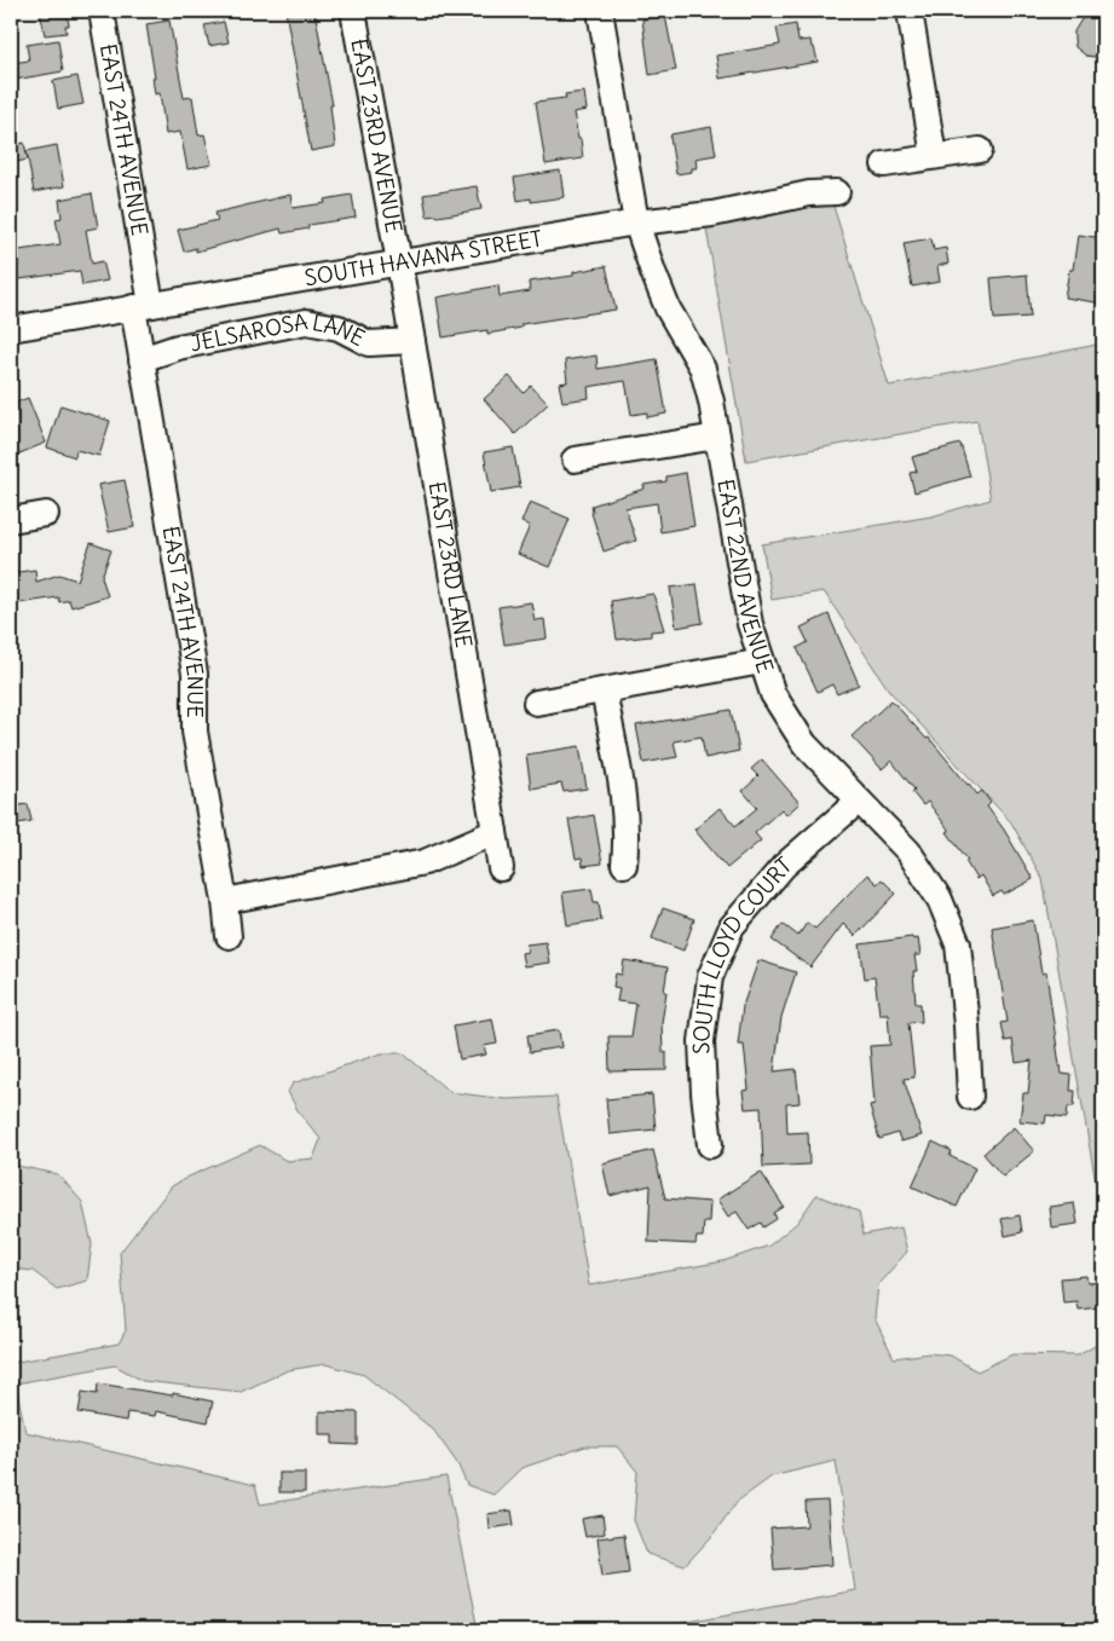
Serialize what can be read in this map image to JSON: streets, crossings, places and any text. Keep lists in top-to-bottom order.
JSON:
{
  "streets": {
    "street": [
      "EAST 23RD AVENUE",
      "EAST 24TH AVENUE",
      "SOUTH HAVANA STREET",
      "JELSAROSA LANE",
      "EAST 23RD LANE",
      "EAST 22ND AVENUE",
      "SOUTH LLOYD COURT"
    ]
  },
  "crossings": [
    ["EAST 23RD AVENUE", "SOUTH HAVANA STREET"],
    ["EAST 23RD AVENUE", "EAST 23RD LANE"],
    ["EAST 24TH AVENUE", "SOUTH HAVANA STREET"],
    ["EAST 24TH AVENUE", "JELSAROSA LANE"],
    ["SOUTH HAVANA STREET", "EAST 23RD LANE"],
    ["SOUTH HAVANA STREET", "EAST 22ND AVENUE"],
    ["JELSAROSA LANE", "EAST 23RD LANE"],
    ["EAST 22ND AVENUE", "SOUTH LLOYD COURT"]
  ]
}
